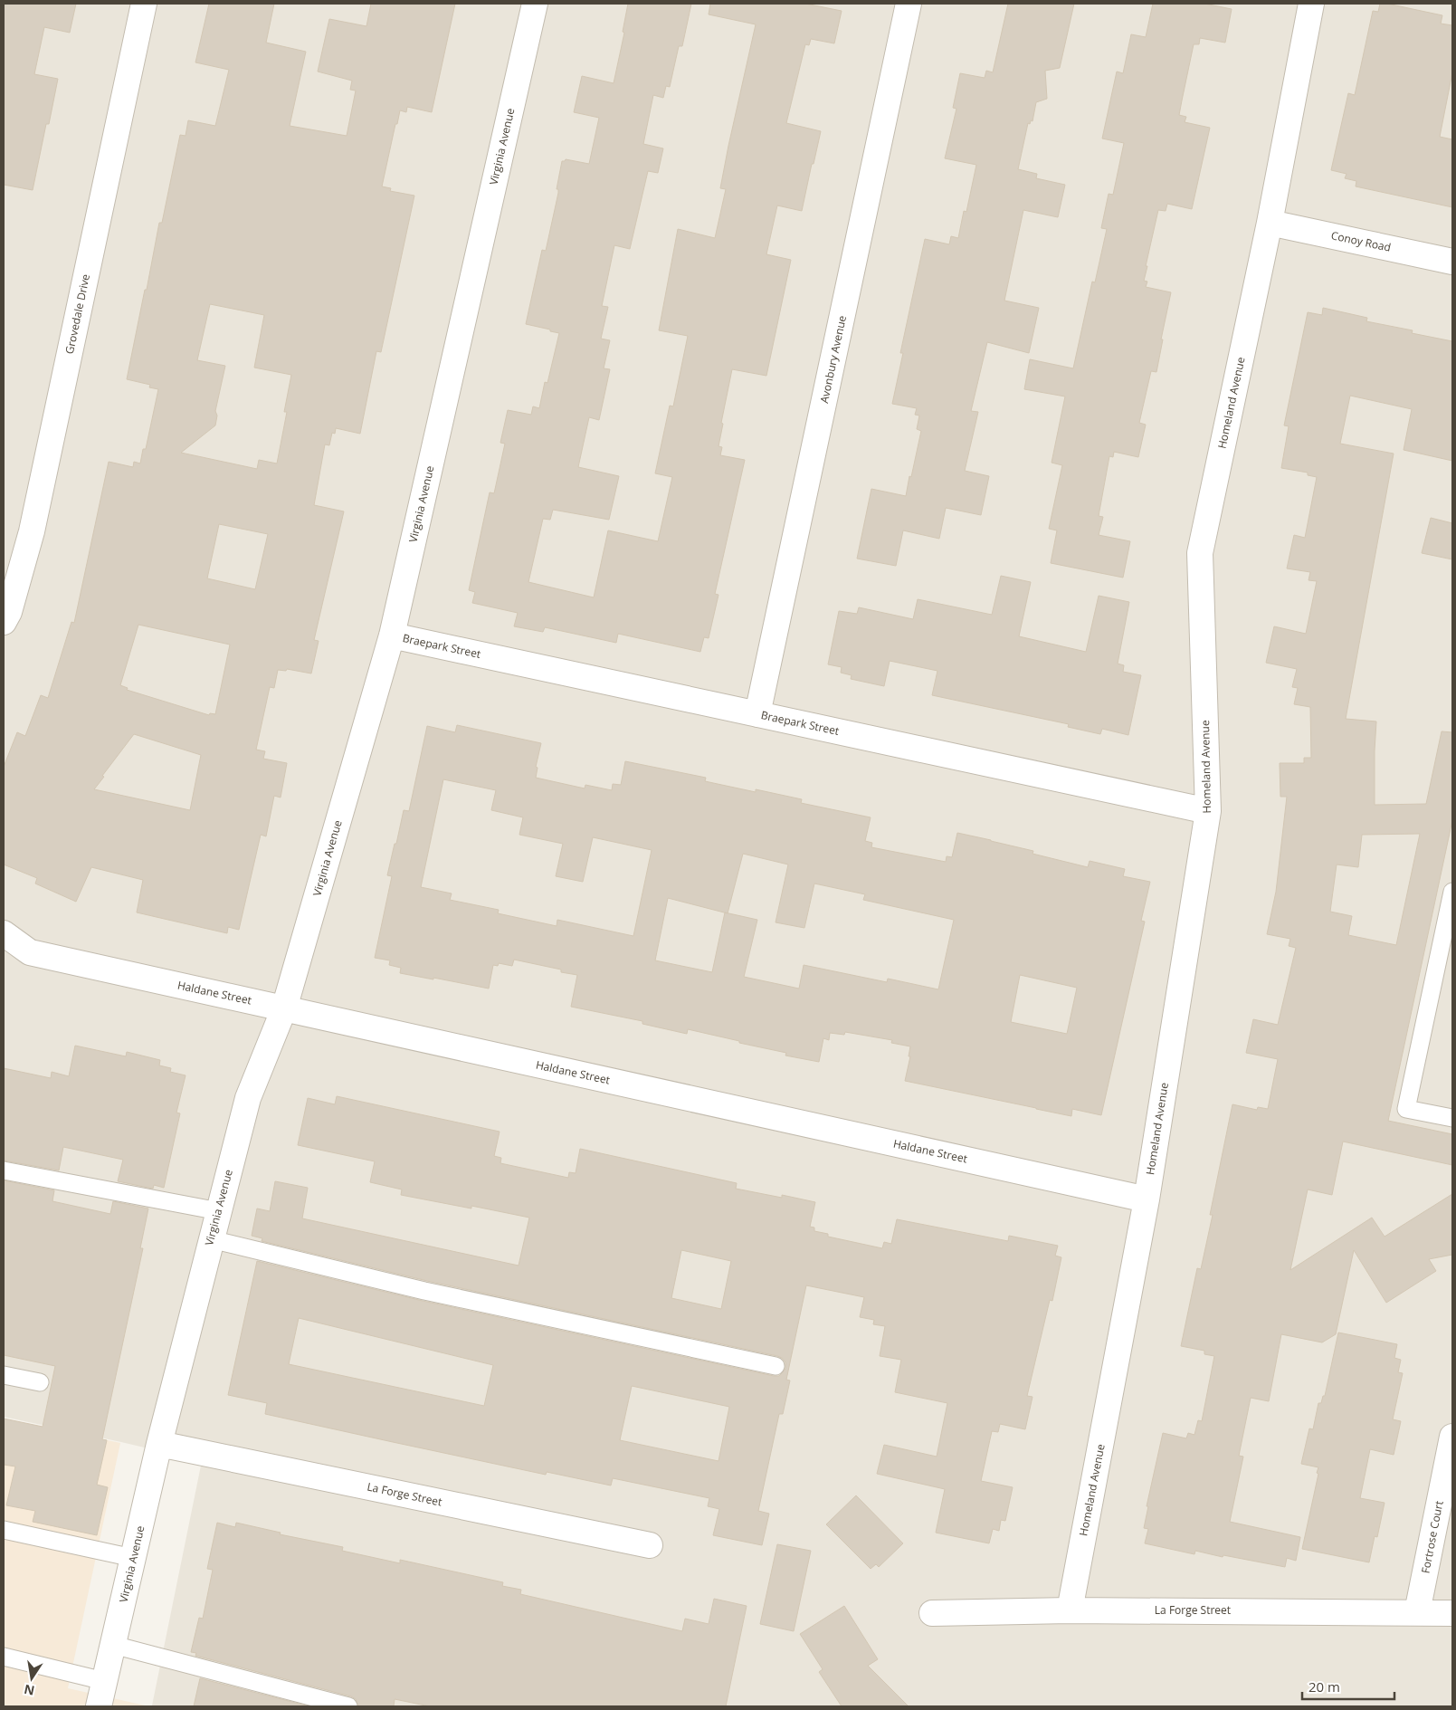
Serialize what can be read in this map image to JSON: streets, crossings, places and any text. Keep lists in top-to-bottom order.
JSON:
{
  "streets": {
    "street": [
      "Virginia Avenue",
      "Conoy Road",
      "Grovedale Drive",
      "Avonbury Avenue",
      "Homeland Avenue",
      "Braepark Street",
      "Haldane Street",
      "La Forge Street",
      "Fortrose Court"
    ]
  },
  "crossings": [
    ["Virginia Avenue", "Braepark Street"],
    ["Virginia Avenue", "Haldane Street"],
    ["Virginia Avenue", "La Forge Street"],
    ["Conoy Road", "Homeland Avenue"],
    ["Avonbury Avenue", "Braepark Street"],
    ["Homeland Avenue", "Braepark Street"],
    ["Homeland Avenue", "Haldane Street"],
    ["Homeland Avenue", "La Forge Street"],
    ["La Forge Street", "Fortrose Court"]
  ],
  "scale_bar": "20 m",
  "north": "bottom"
}
